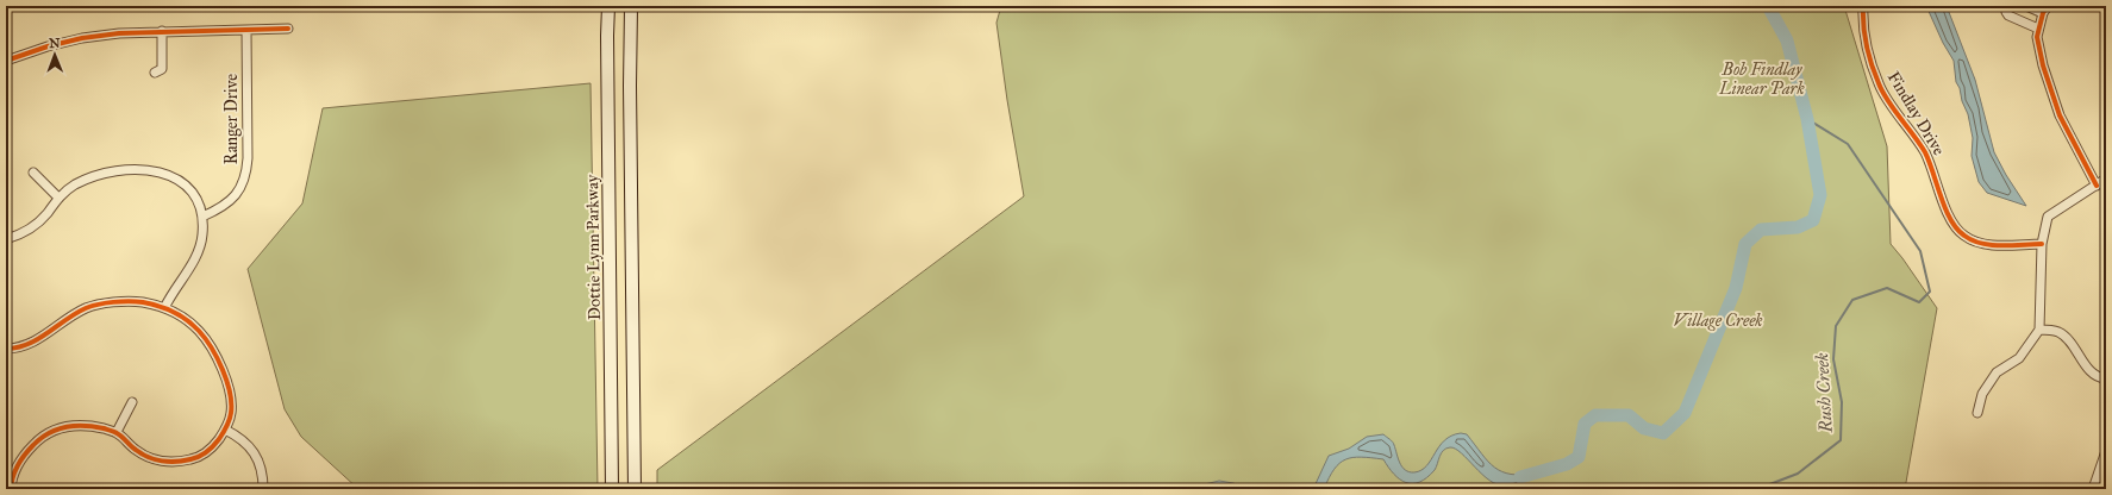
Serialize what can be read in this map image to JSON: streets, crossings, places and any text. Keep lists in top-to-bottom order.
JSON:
{
  "streets": {
    "main road": ["Dottie Lynn Parkway"],
    "street": ["Findlay Drive", "Ranger Drive"]
  },
  "water": ["Rush Creek"],
  "parks": ["Bob Findlay Linear Park", "Village Creek"],
  "north": "top"
}
